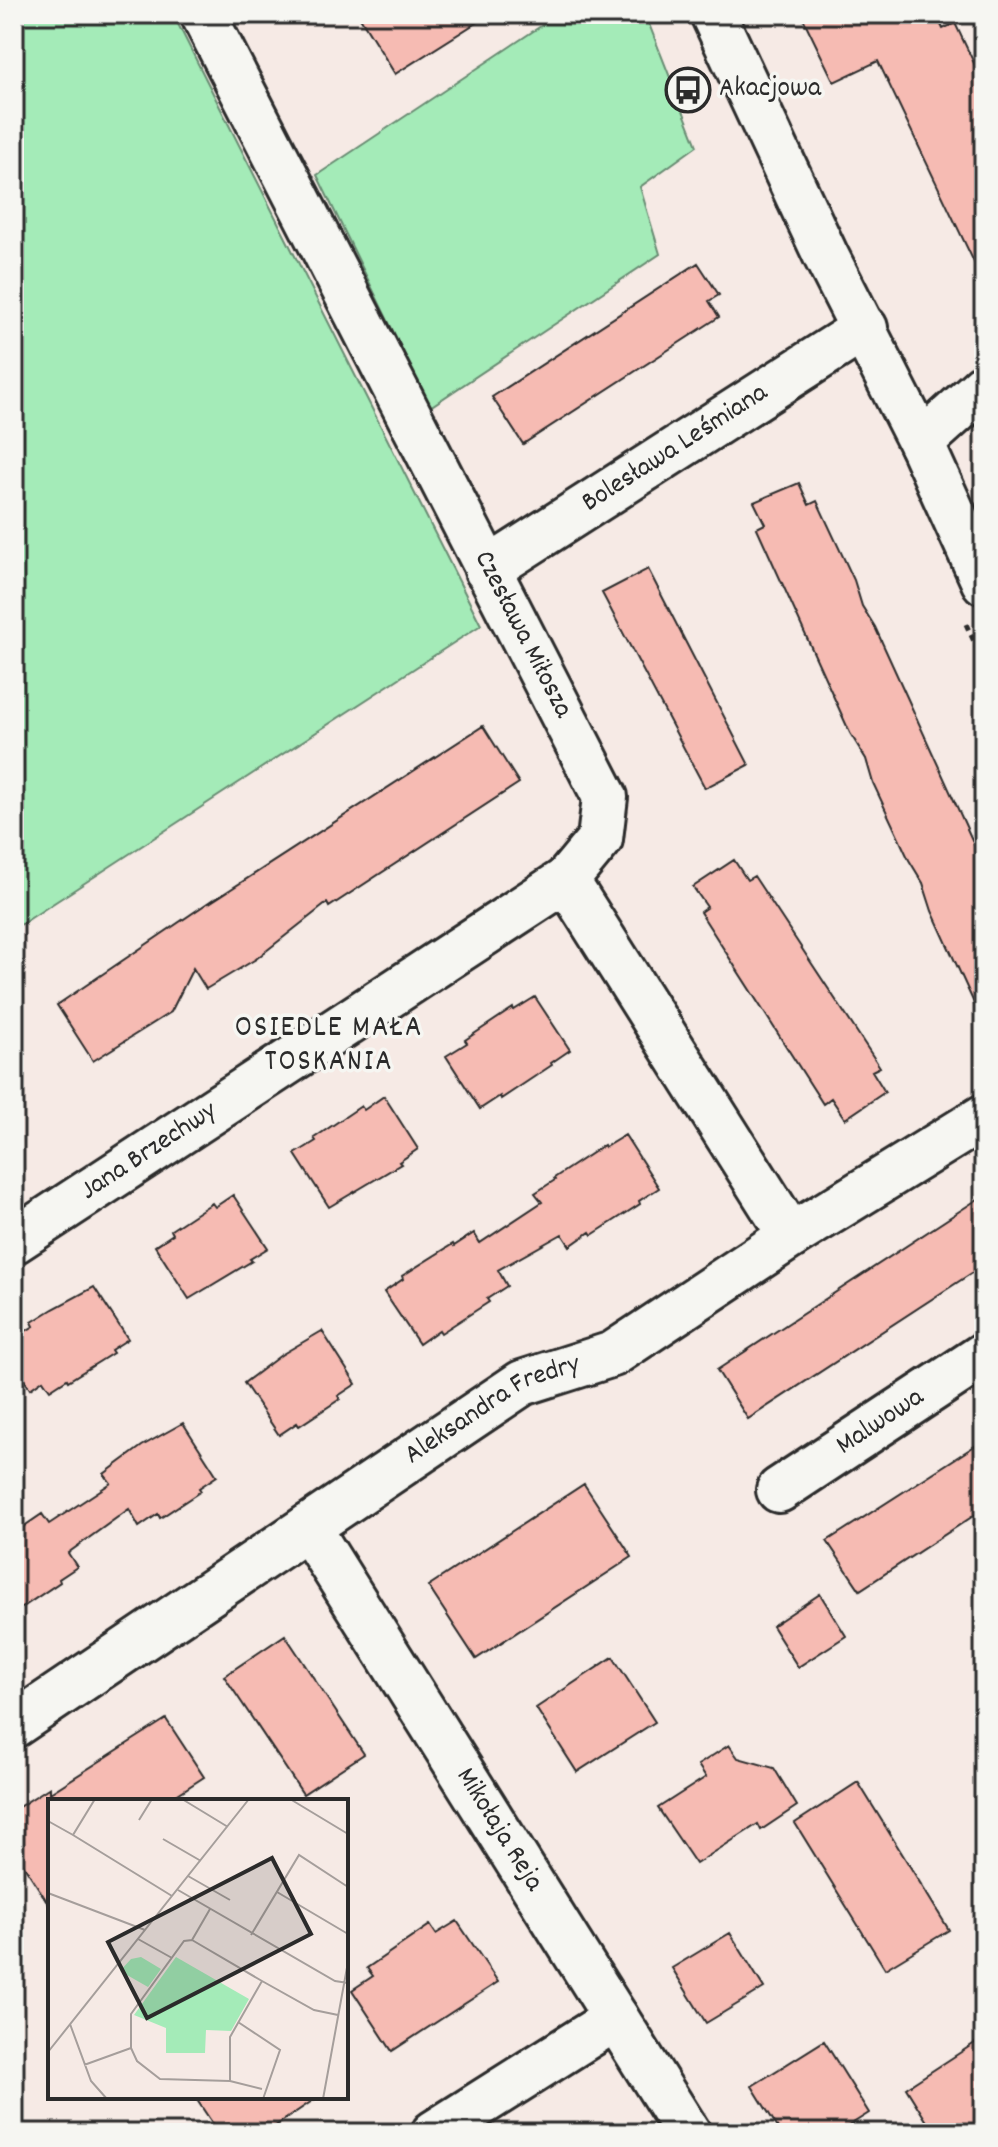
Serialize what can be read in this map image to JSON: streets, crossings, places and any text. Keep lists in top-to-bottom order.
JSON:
{
  "streets": {
    "street": [
      "Bolesława Leśmiana",
      "Czesława Miłosza",
      "Jana Brzechwy",
      "Aleksandra Fredry",
      "Malwowa",
      "Mikołaja Reja"
    ]
  },
  "crossings": [
    ["Bolesława Leśmiana", "Czesława Miłosza"],
    ["Czesława Miłosza", "Jana Brzechwy"],
    ["Aleksandra Fredry", "Mikołaja Reja"]
  ],
  "districts": ["OSIEDLE MAŁA TOSKANIA"],
  "places": {
    "bus stop": ["Akacjowa"]
  }
}
